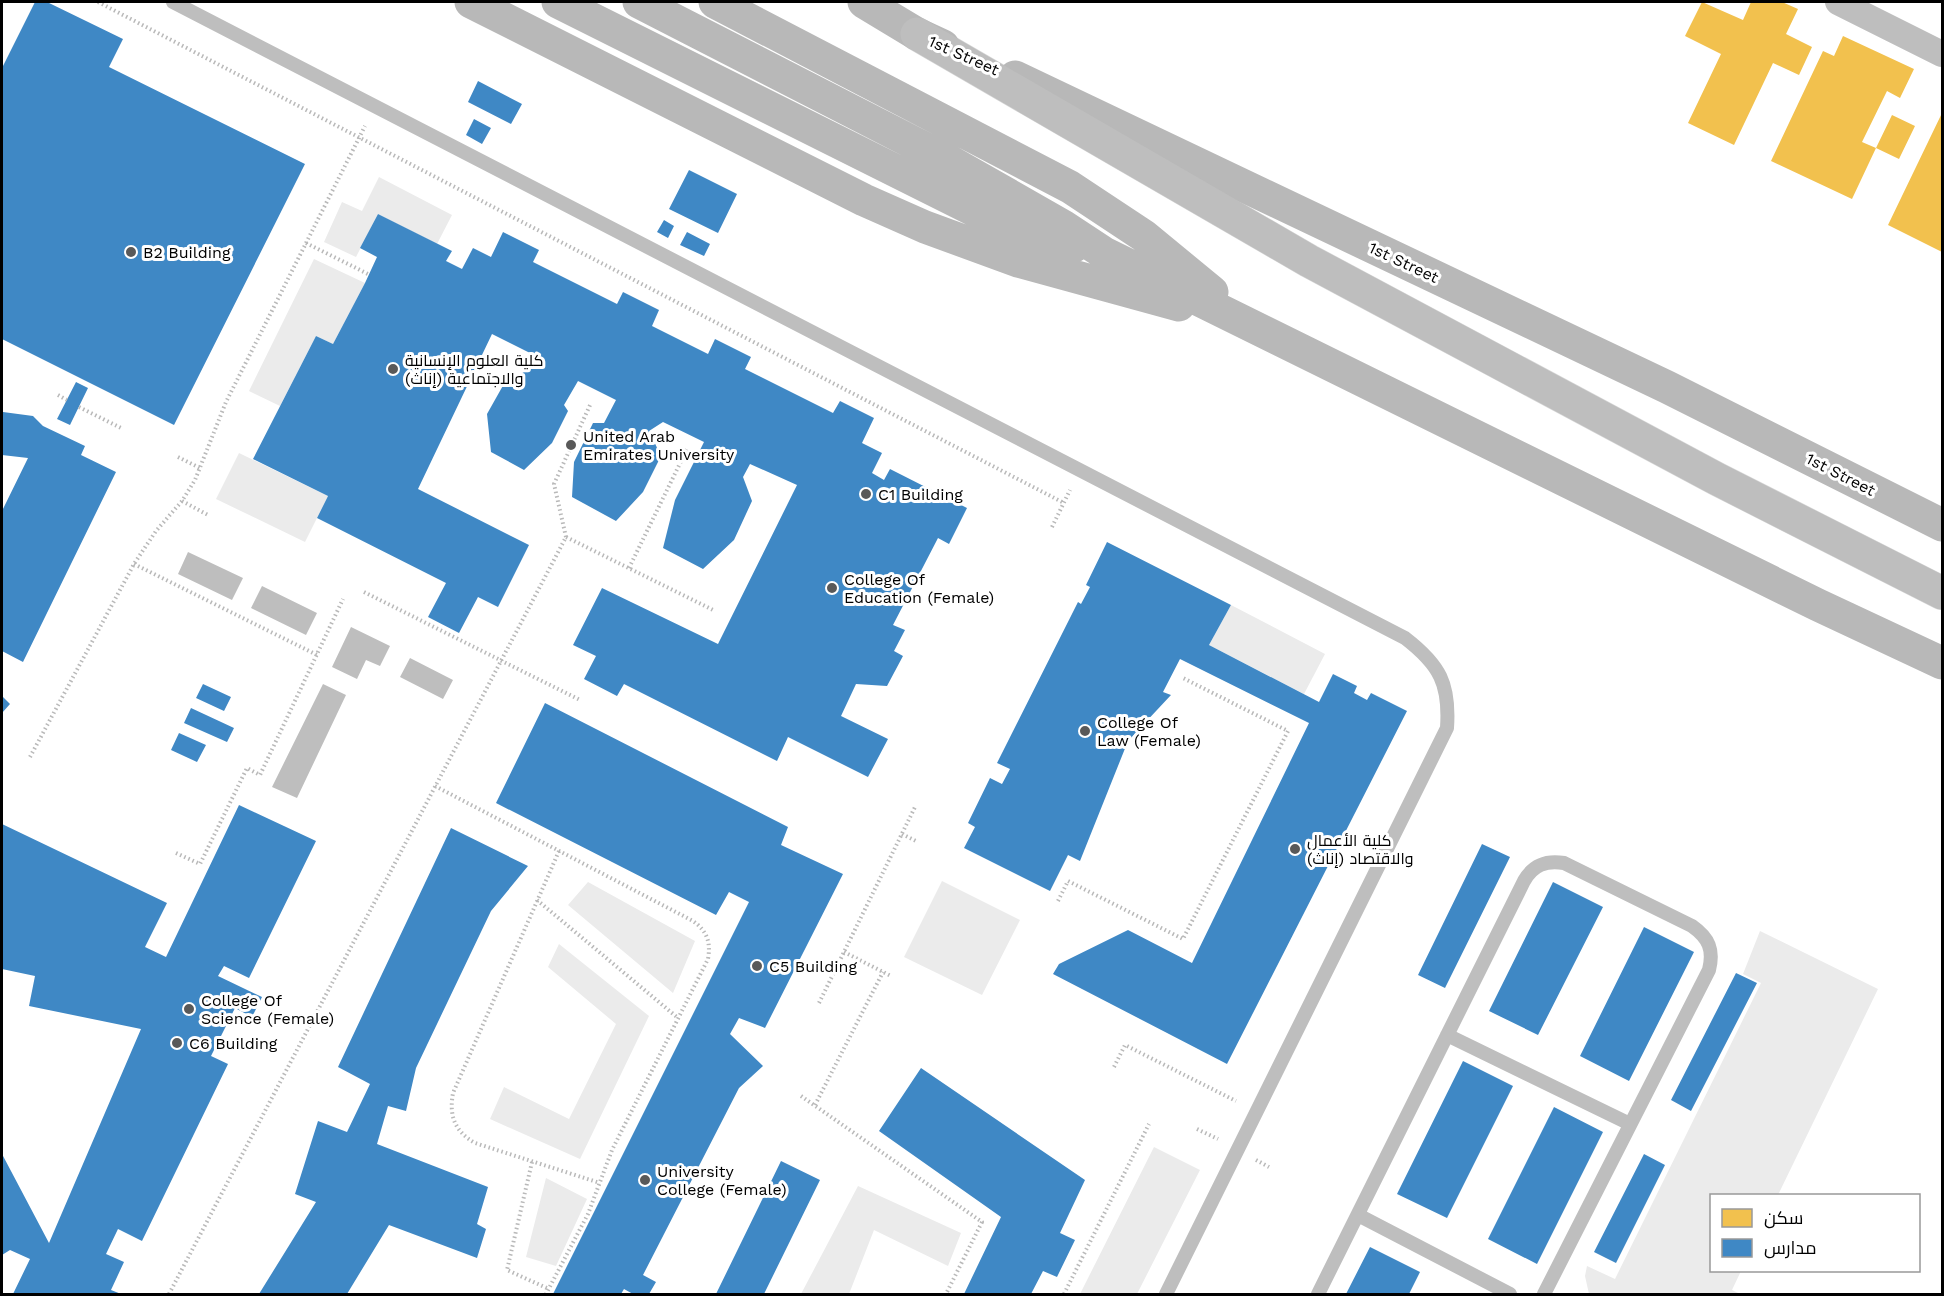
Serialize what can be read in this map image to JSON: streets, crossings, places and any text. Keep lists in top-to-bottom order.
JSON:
{
  "streets": {
    "street": ["1st Street"]
  },
  "places": [
    "B2 Building",
    "كلية العلوم الإنسانية والاجتماعية (إناث)",
    "United Arab Emirates University",
    "C1 Building",
    "College Of Education (Female)",
    "College Of Law (Female)",
    "كلية الأعمال والاقتصاد (إناث)",
    "C5 Building",
    "College Of Science (Female)",
    "C6 Building",
    "University College (Female)"
  ],
  "legend": ["سكن", "مدارس"]
}
